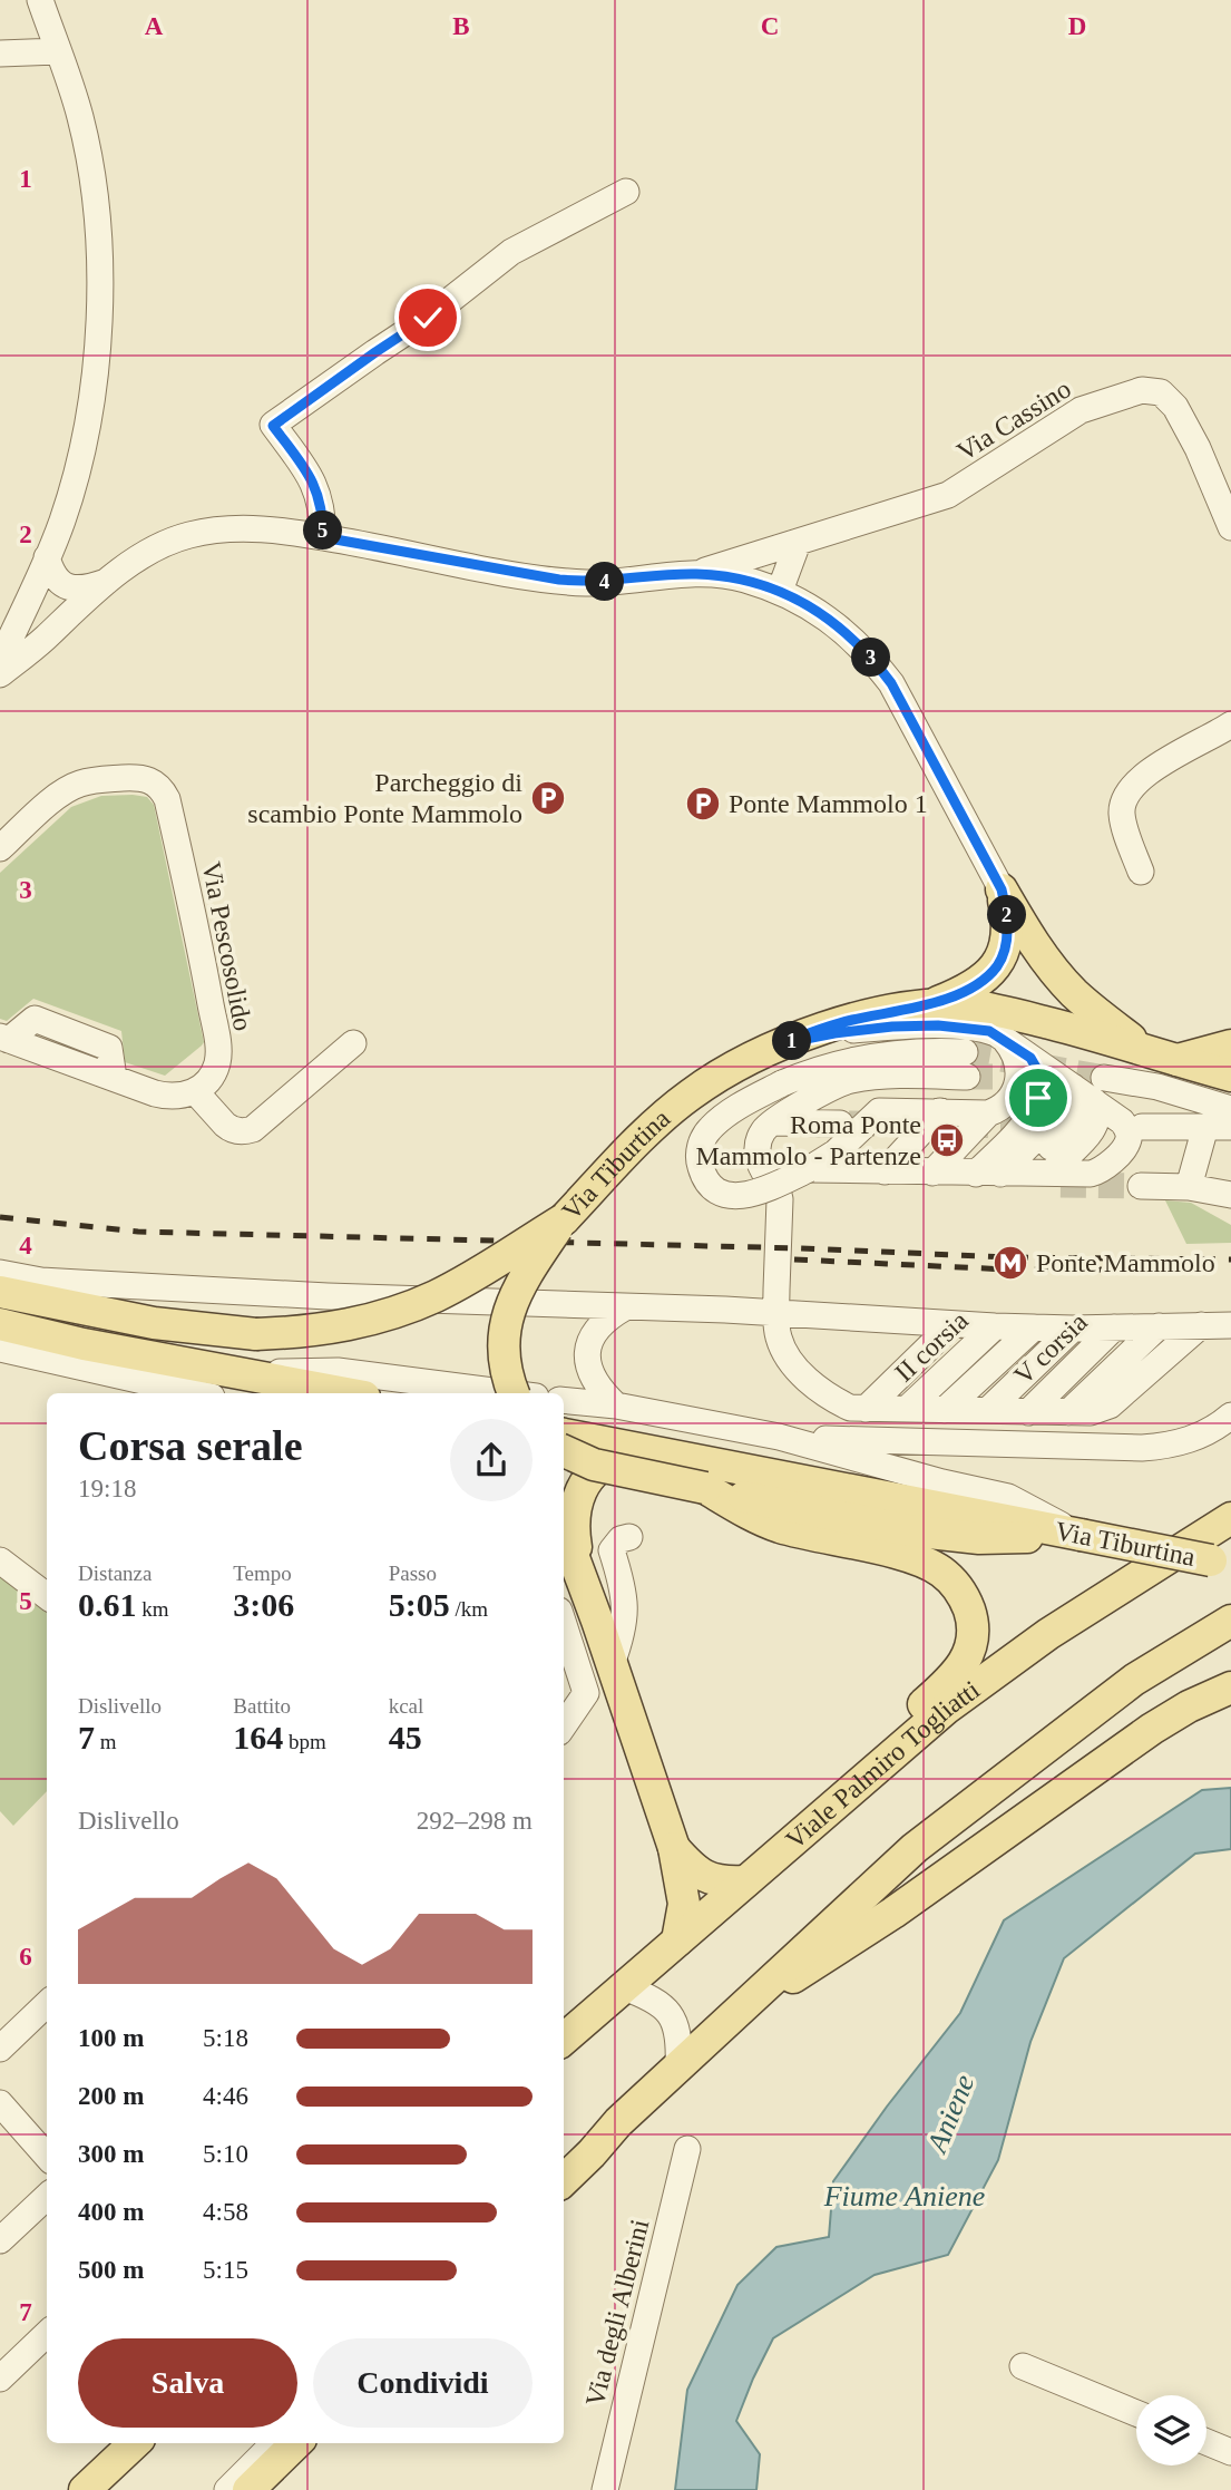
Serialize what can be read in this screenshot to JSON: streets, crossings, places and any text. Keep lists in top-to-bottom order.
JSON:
{
  "streets": {
    "main road": ["Via Tiburtina", "Viale Palmiro Togliatti"],
    "street": [
      "Via Cassino",
      "Via Pescosolido",
      "II corsia",
      "V corsia",
      "Via degli Alberini"
    ]
  },
  "water": ["Aniene", "Fiume Aniene"],
  "places": {
    "parking": ["Parcheggio di scambio Ponte Mammolo", "Ponte Mammolo 1"],
    "bus stop": ["Roma Ponte Mammolo - Partenze"],
    "metro station": ["Ponte Mammolo"]
  },
  "page": {
    "pins": [
      "5",
      "4",
      "3",
      "2",
      "1"
    ],
    "heading": ["Corsa serale", "19:18"],
    "stats": [
      ["Distanza", "0.61 km"],
      ["Tempo", "3:06"],
      ["Passo", "5:05 /km"],
      ["Dislivello", "7 m"],
      ["Battito", "164 bpm"],
      ["kcal", "45"]
    ],
    "chart": ["Dislivello", "292–298 m"],
    "list": [
      {
        "name": "100 m",
        "note": "5:18"
      },
      {
        "name": "200 m",
        "note": "4:46"
      },
      {
        "name": "300 m",
        "note": "5:10"
      },
      {
        "name": "400 m",
        "note": "4:58"
      },
      {
        "name": "500 m",
        "note": "5:15"
      }
    ],
    "buttons": ["Salva", "Condividi"]
  },
  "grid": {
    "columns": [
      "A",
      "B",
      "C",
      "D"
    ],
    "rows": [
      "1",
      "2",
      "3",
      "4",
      "5",
      "6",
      "7"
    ]
  }
}
